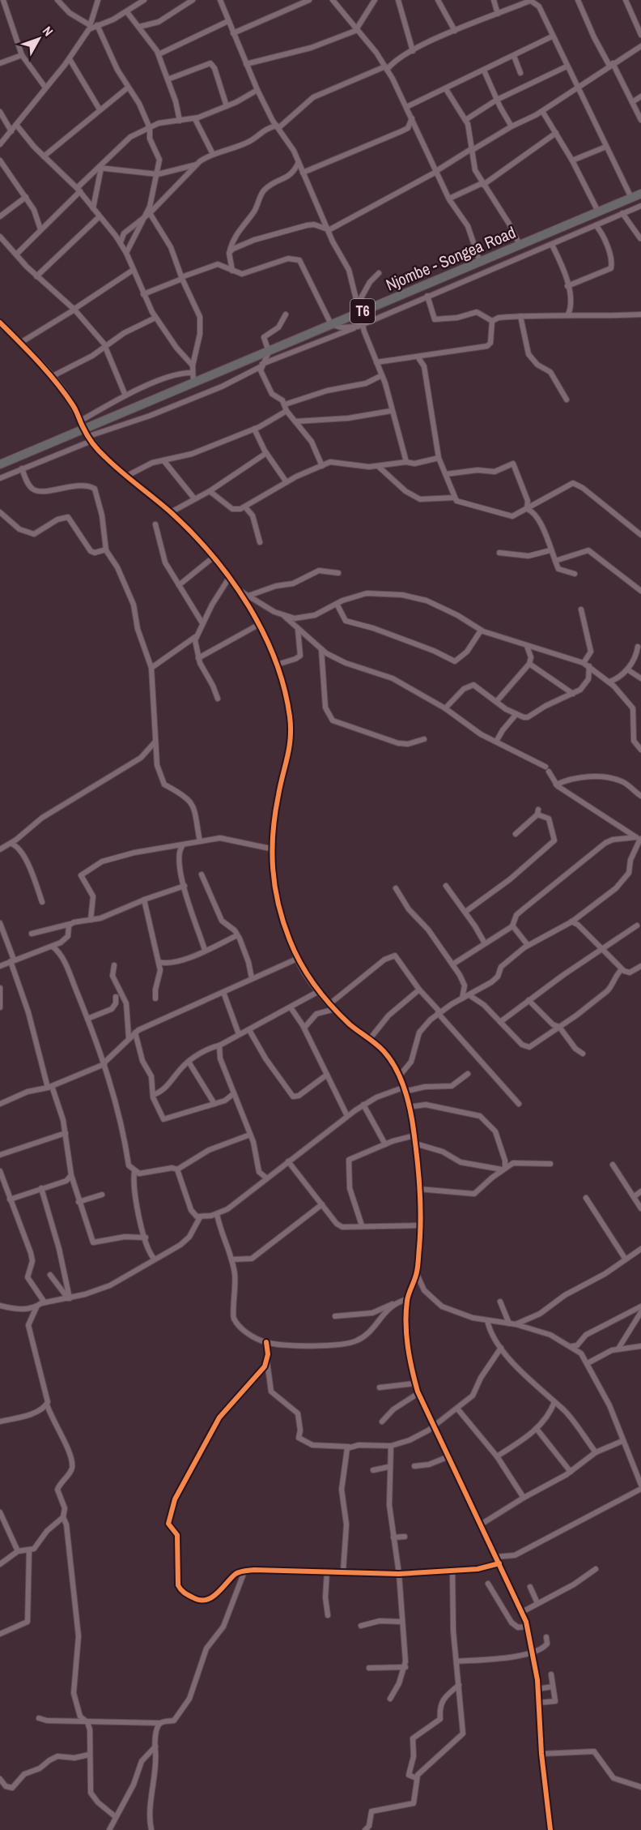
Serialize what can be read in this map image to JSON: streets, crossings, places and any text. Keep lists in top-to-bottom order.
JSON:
{
  "streets": {
    "highway": ["Njombe - Songea Road", "T6"]
  },
  "crossings": [
    ["Njombe - Songea Road", "T6"]
  ],
  "north": "top right"
}
